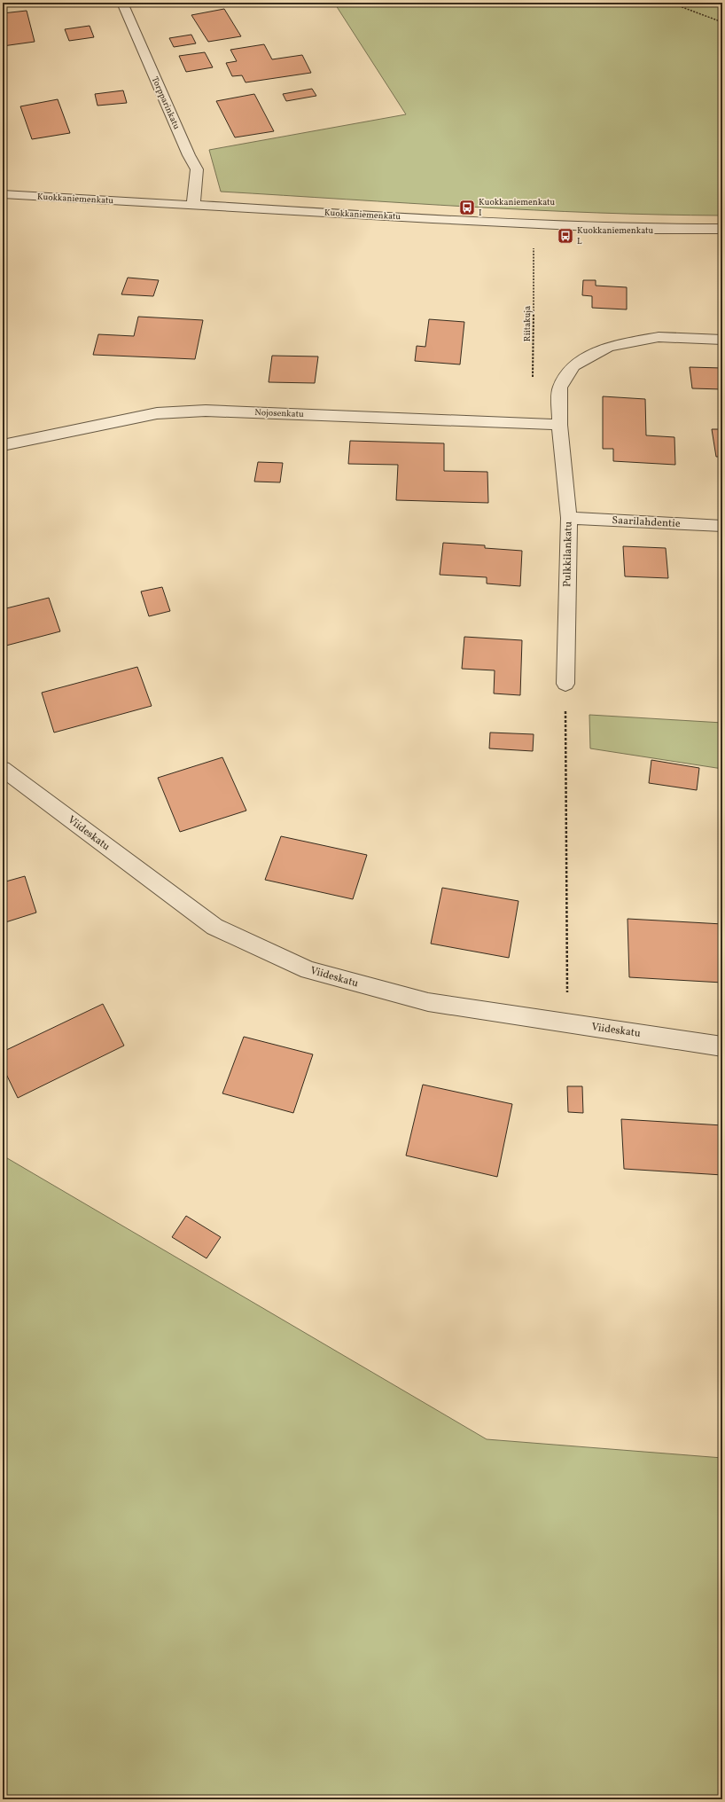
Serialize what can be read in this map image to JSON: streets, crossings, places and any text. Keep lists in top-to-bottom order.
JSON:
{
  "streets": {
    "street": [
      "Torpparinkatu",
      "Kuokkaniemenkatu",
      "Nojosenkatu",
      "Saarilahdentie",
      "Pulkkilankatu",
      "Viideskatu"
    ],
    "path": ["Riitakuja"]
  },
  "crossings": [
    ["Torpparinkatu", "Kuokkaniemenkatu"],
    ["Kuokkaniemenkatu", "Riitakuja"],
    ["Riitakuja", "Nojosenkatu"],
    ["Nojosenkatu", "Pulkkilankatu"],
    ["Saarilahdentie", "Pulkkilankatu"]
  ],
  "places": {
    "bus stop": ["Kuokkaniemenkatu I", "Kuokkaniemenkatu L"]
  }
}
